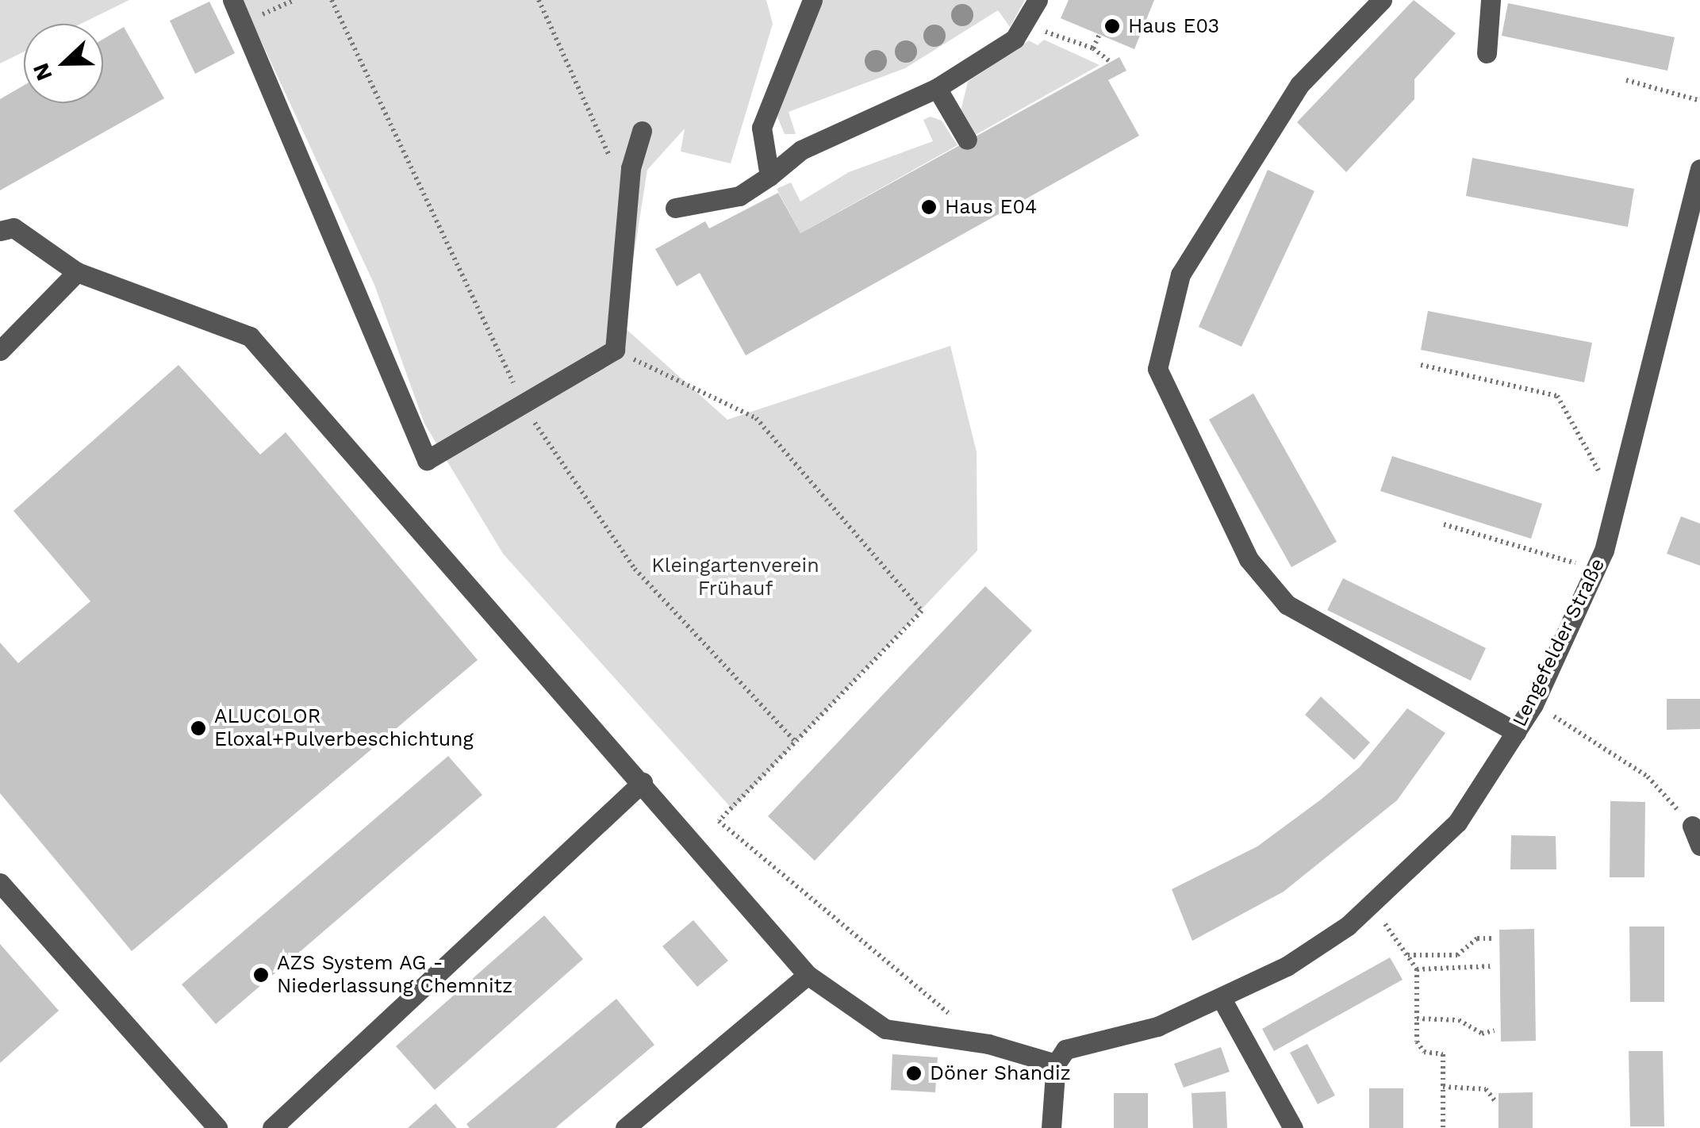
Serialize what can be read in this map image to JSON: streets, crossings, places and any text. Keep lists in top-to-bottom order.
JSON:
{
  "streets": {
    "street": ["Lengefelder Straße"]
  },
  "parks": ["Kleingartenverein Frühauf"],
  "places": [
    "Haus E03",
    "Haus E04",
    "ALUCOLOR Eloxal+Pulverbeschichtung",
    "AZS System AG - Niederlassung Chemnitz",
    "Döner Shandiz"
  ],
  "north": "left"
}
